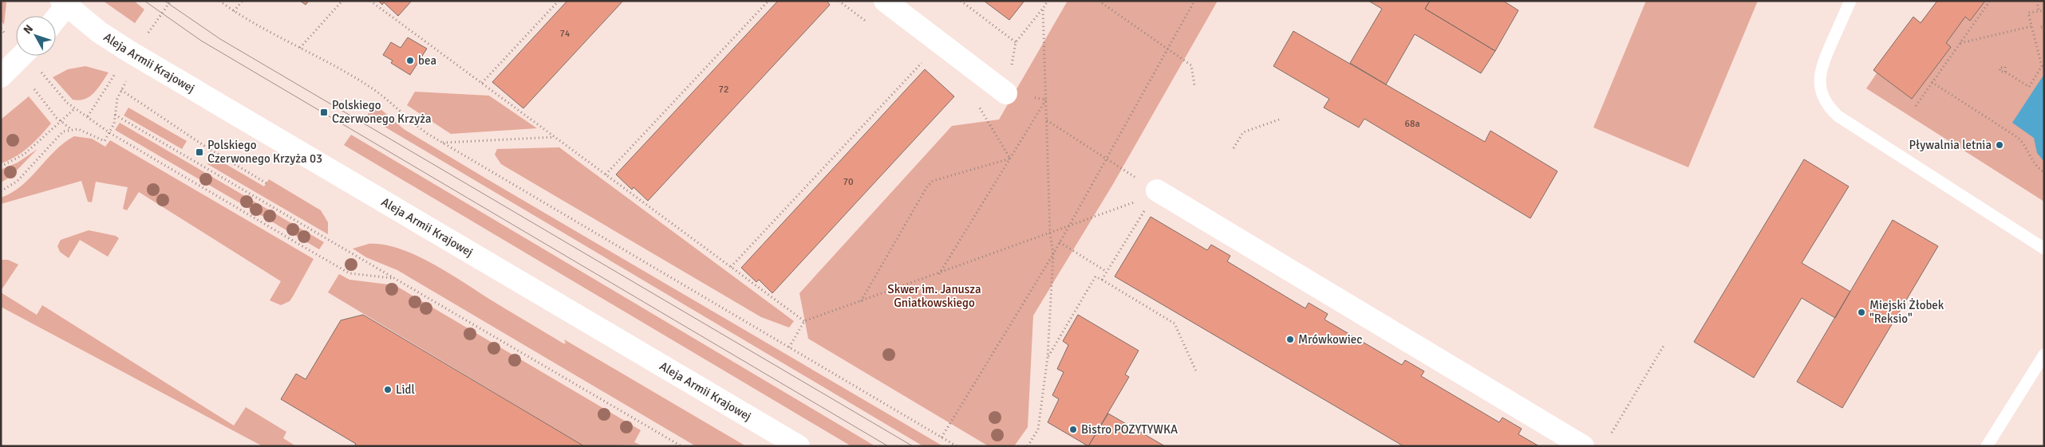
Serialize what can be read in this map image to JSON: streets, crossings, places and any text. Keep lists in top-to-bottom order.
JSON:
{
  "streets": {
    "main road": ["Aleja Armii Krajowej"]
  },
  "parks": ["Skwer im. Janusza Gniatkowskiego"],
  "places": {
    "other": [
      "bea",
      "Pływalnia letnia",
      "Miejski Żłobek \"Reksio\"",
      "Mrówkowiec",
      "Lidl",
      "Bistro POZYTYWKA"
    ],
    "transit": ["Polskiego Czerwonego Krzyża", "Polskiego Czerwonego Krzyża 03"]
  },
  "house_numbers": [
    "74",
    "72",
    "68a",
    "70"
  ],
  "north": "top left"
}
